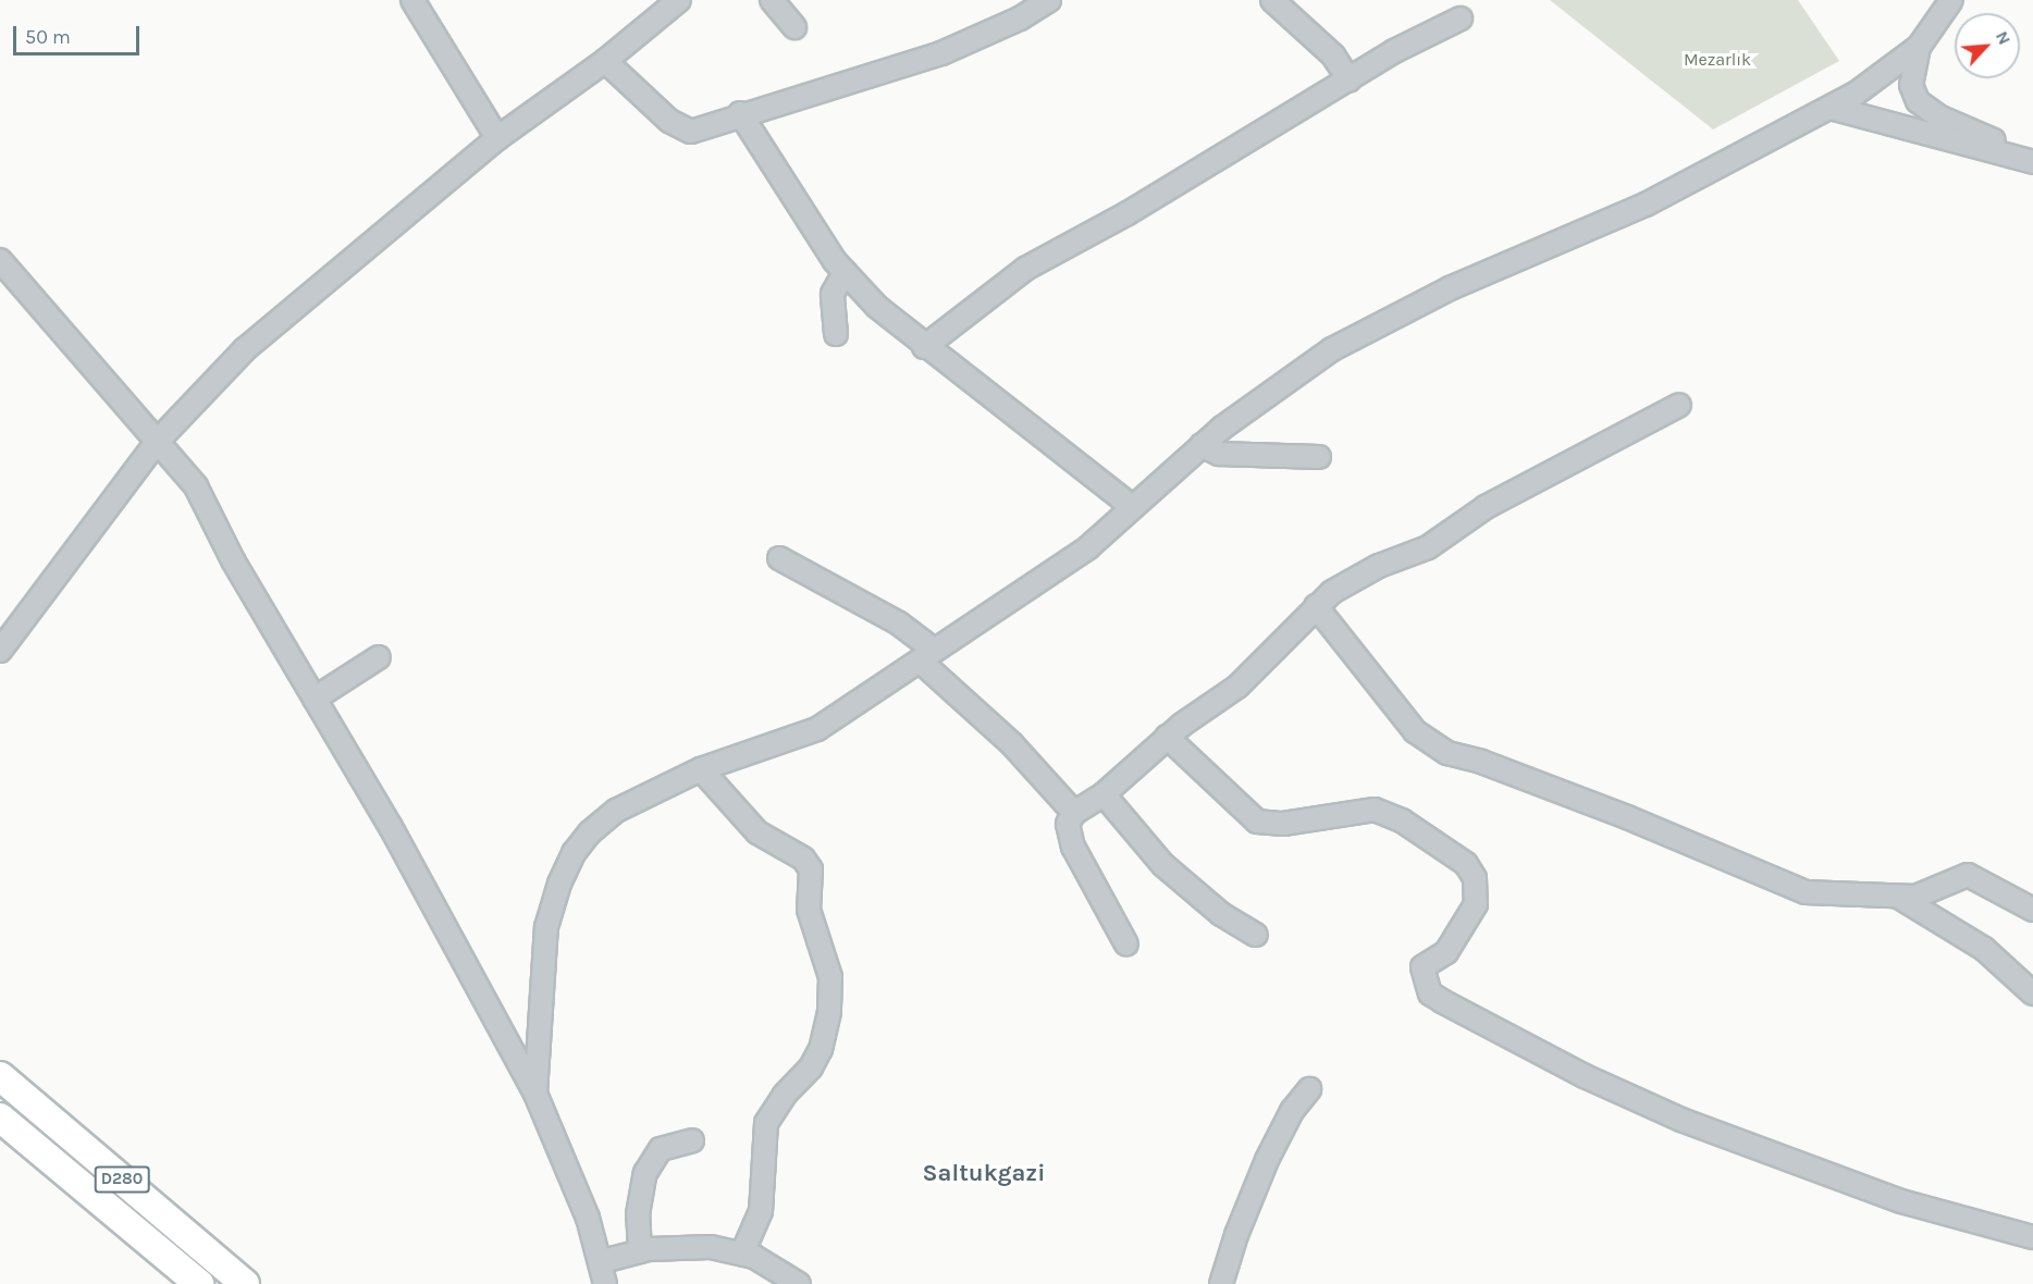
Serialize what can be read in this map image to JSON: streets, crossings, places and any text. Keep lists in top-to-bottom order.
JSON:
{
  "streets": {
    "main road": ["D280"]
  },
  "districts": ["Saltukgazi"],
  "parks": ["Mezarlık"],
  "scale_bar": "50 m",
  "north": "top right"
}
